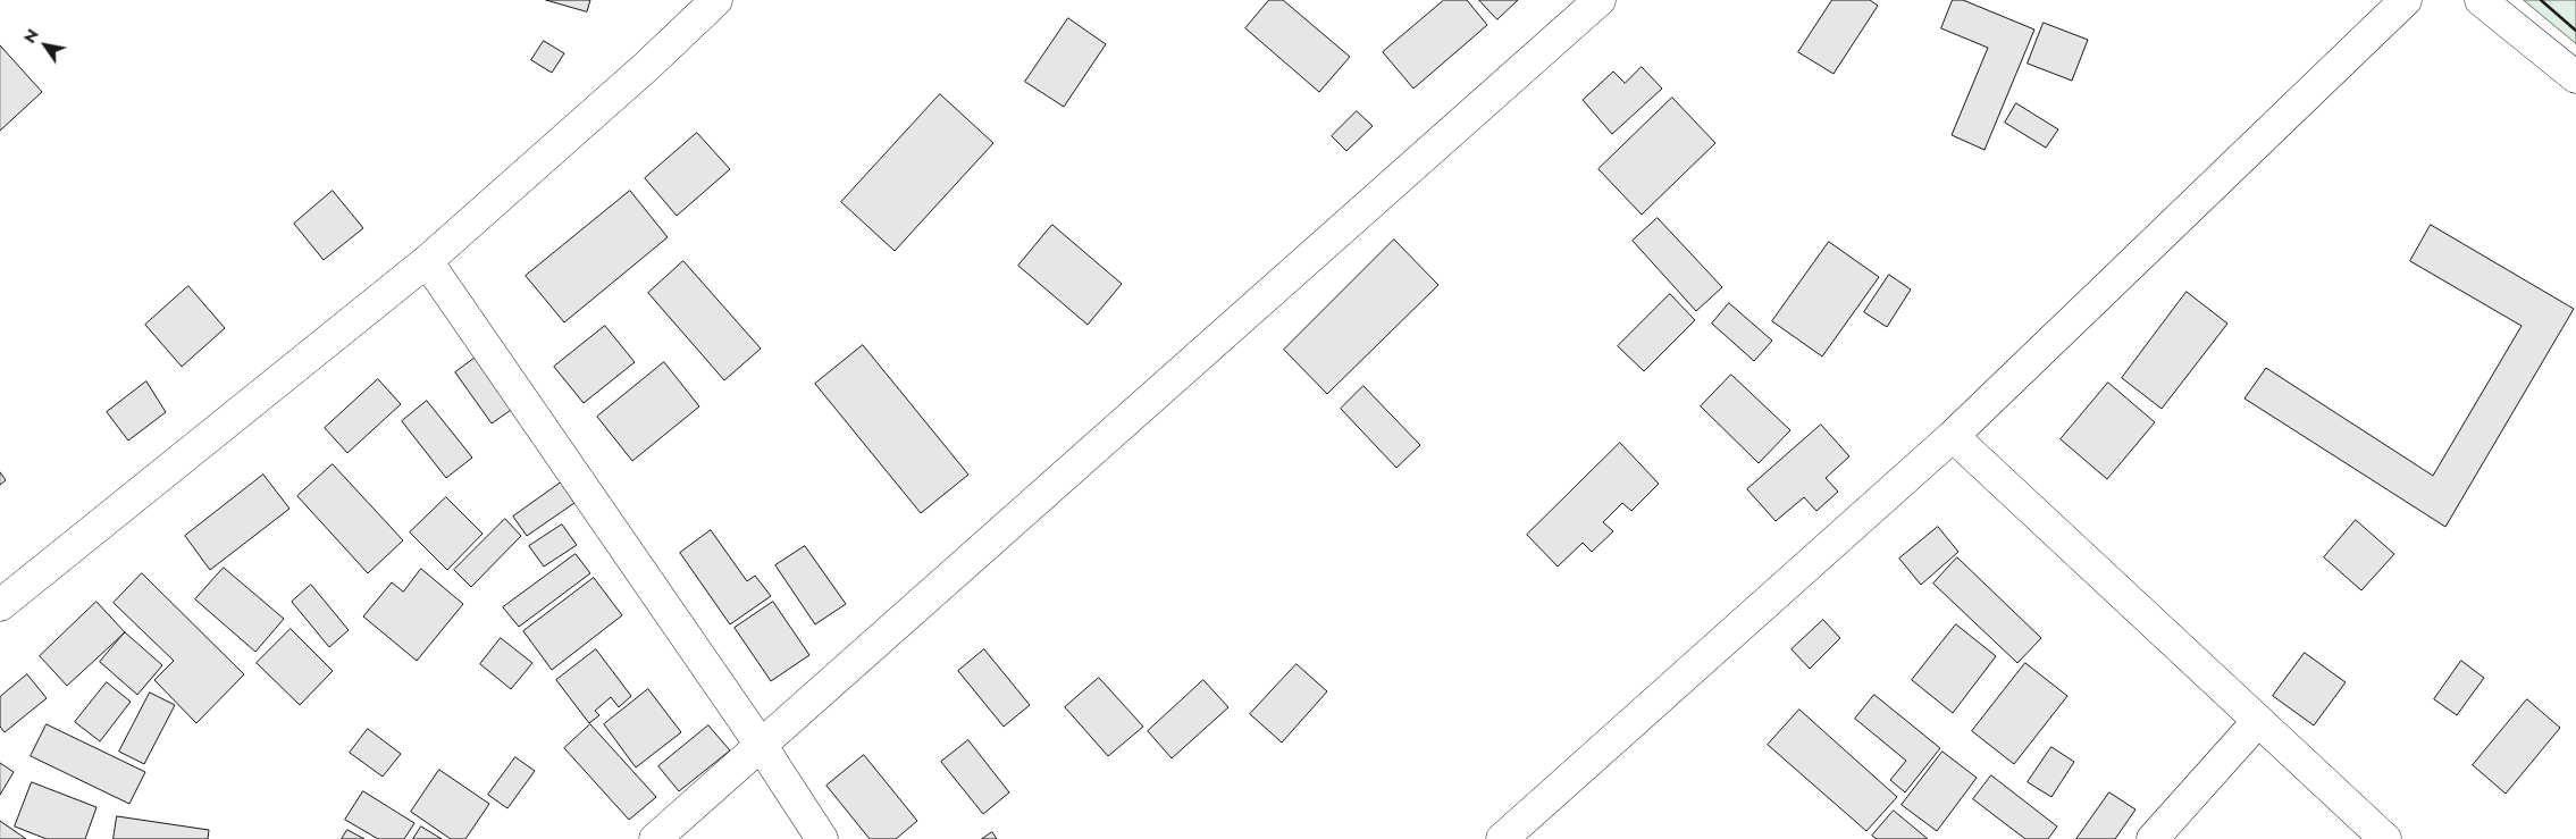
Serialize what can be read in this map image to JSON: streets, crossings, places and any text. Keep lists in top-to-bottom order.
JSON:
{
  "north": "top left"
}
